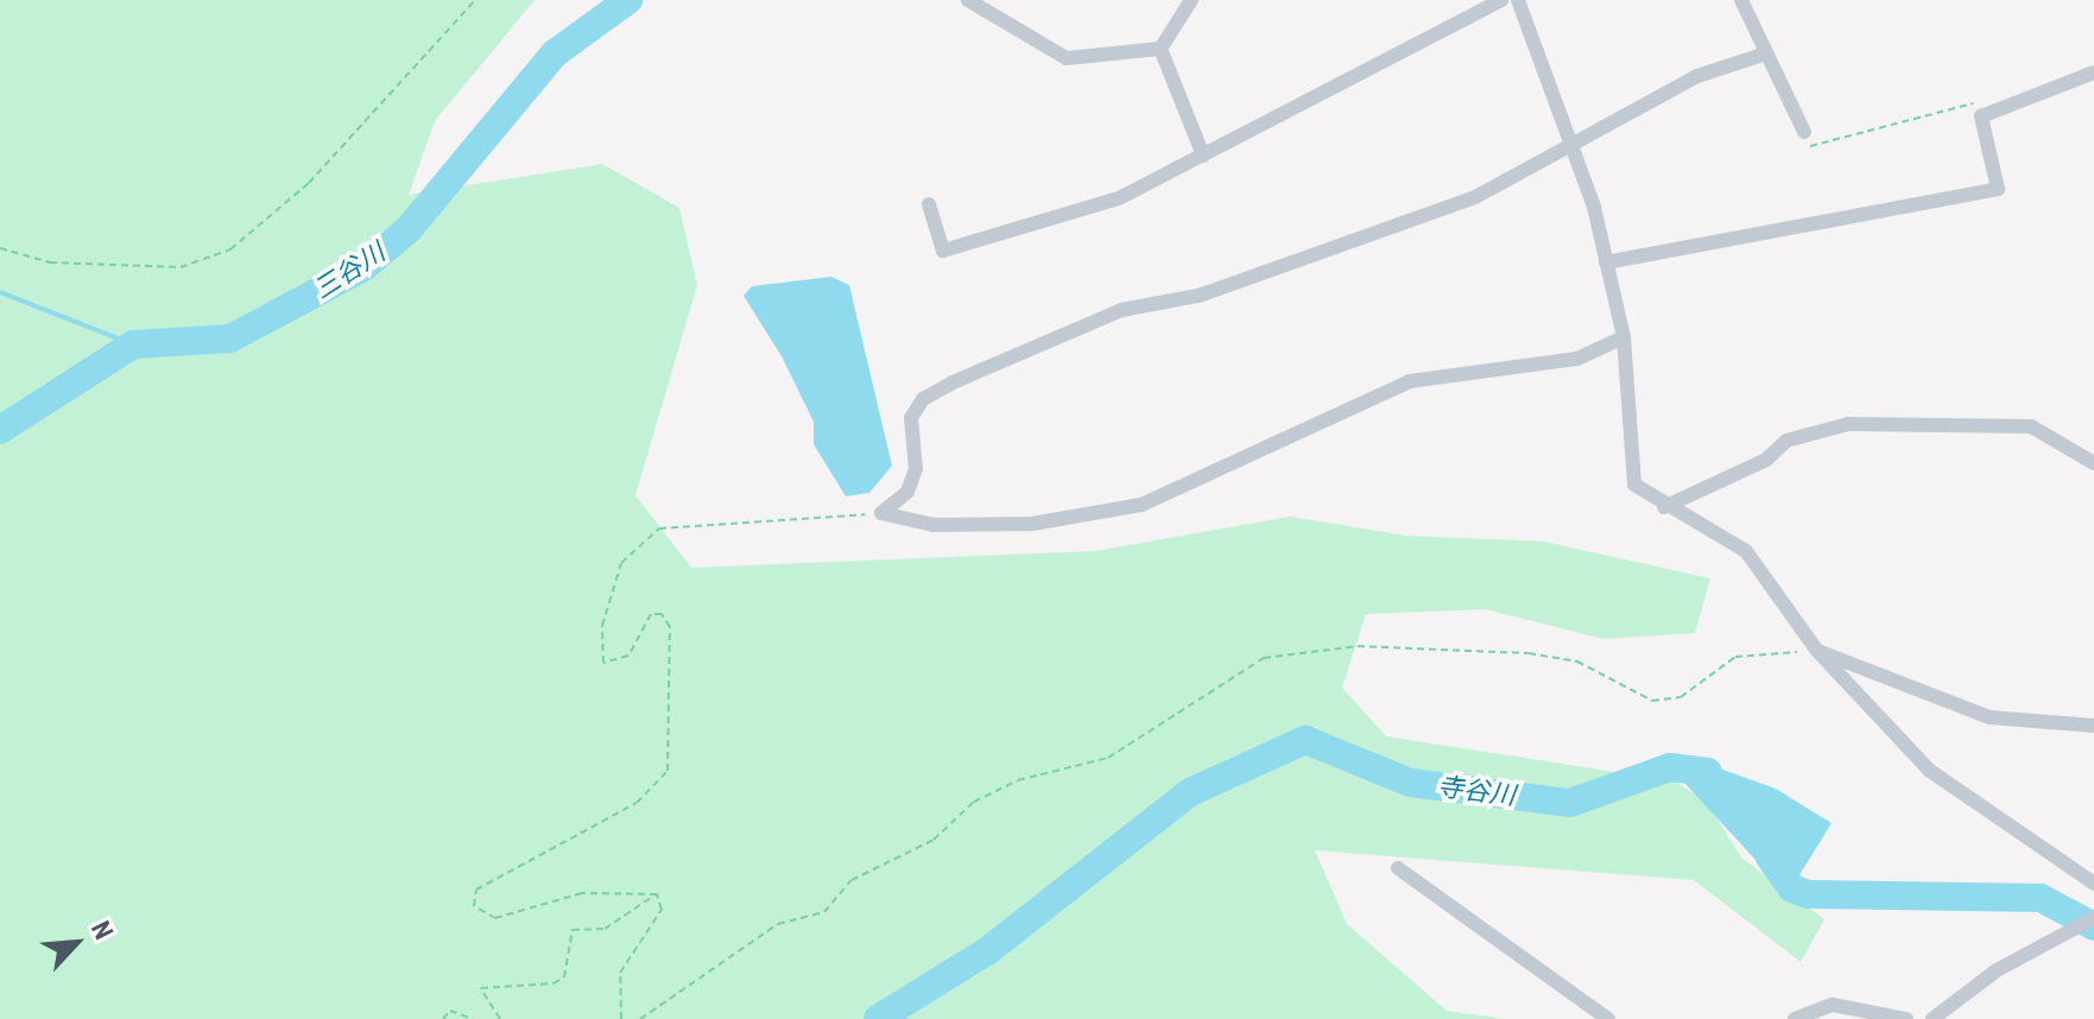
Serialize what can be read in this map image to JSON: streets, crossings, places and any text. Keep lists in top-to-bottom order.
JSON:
{
  "water": ["三谷川", "寺谷川"],
  "north": "top right"
}
